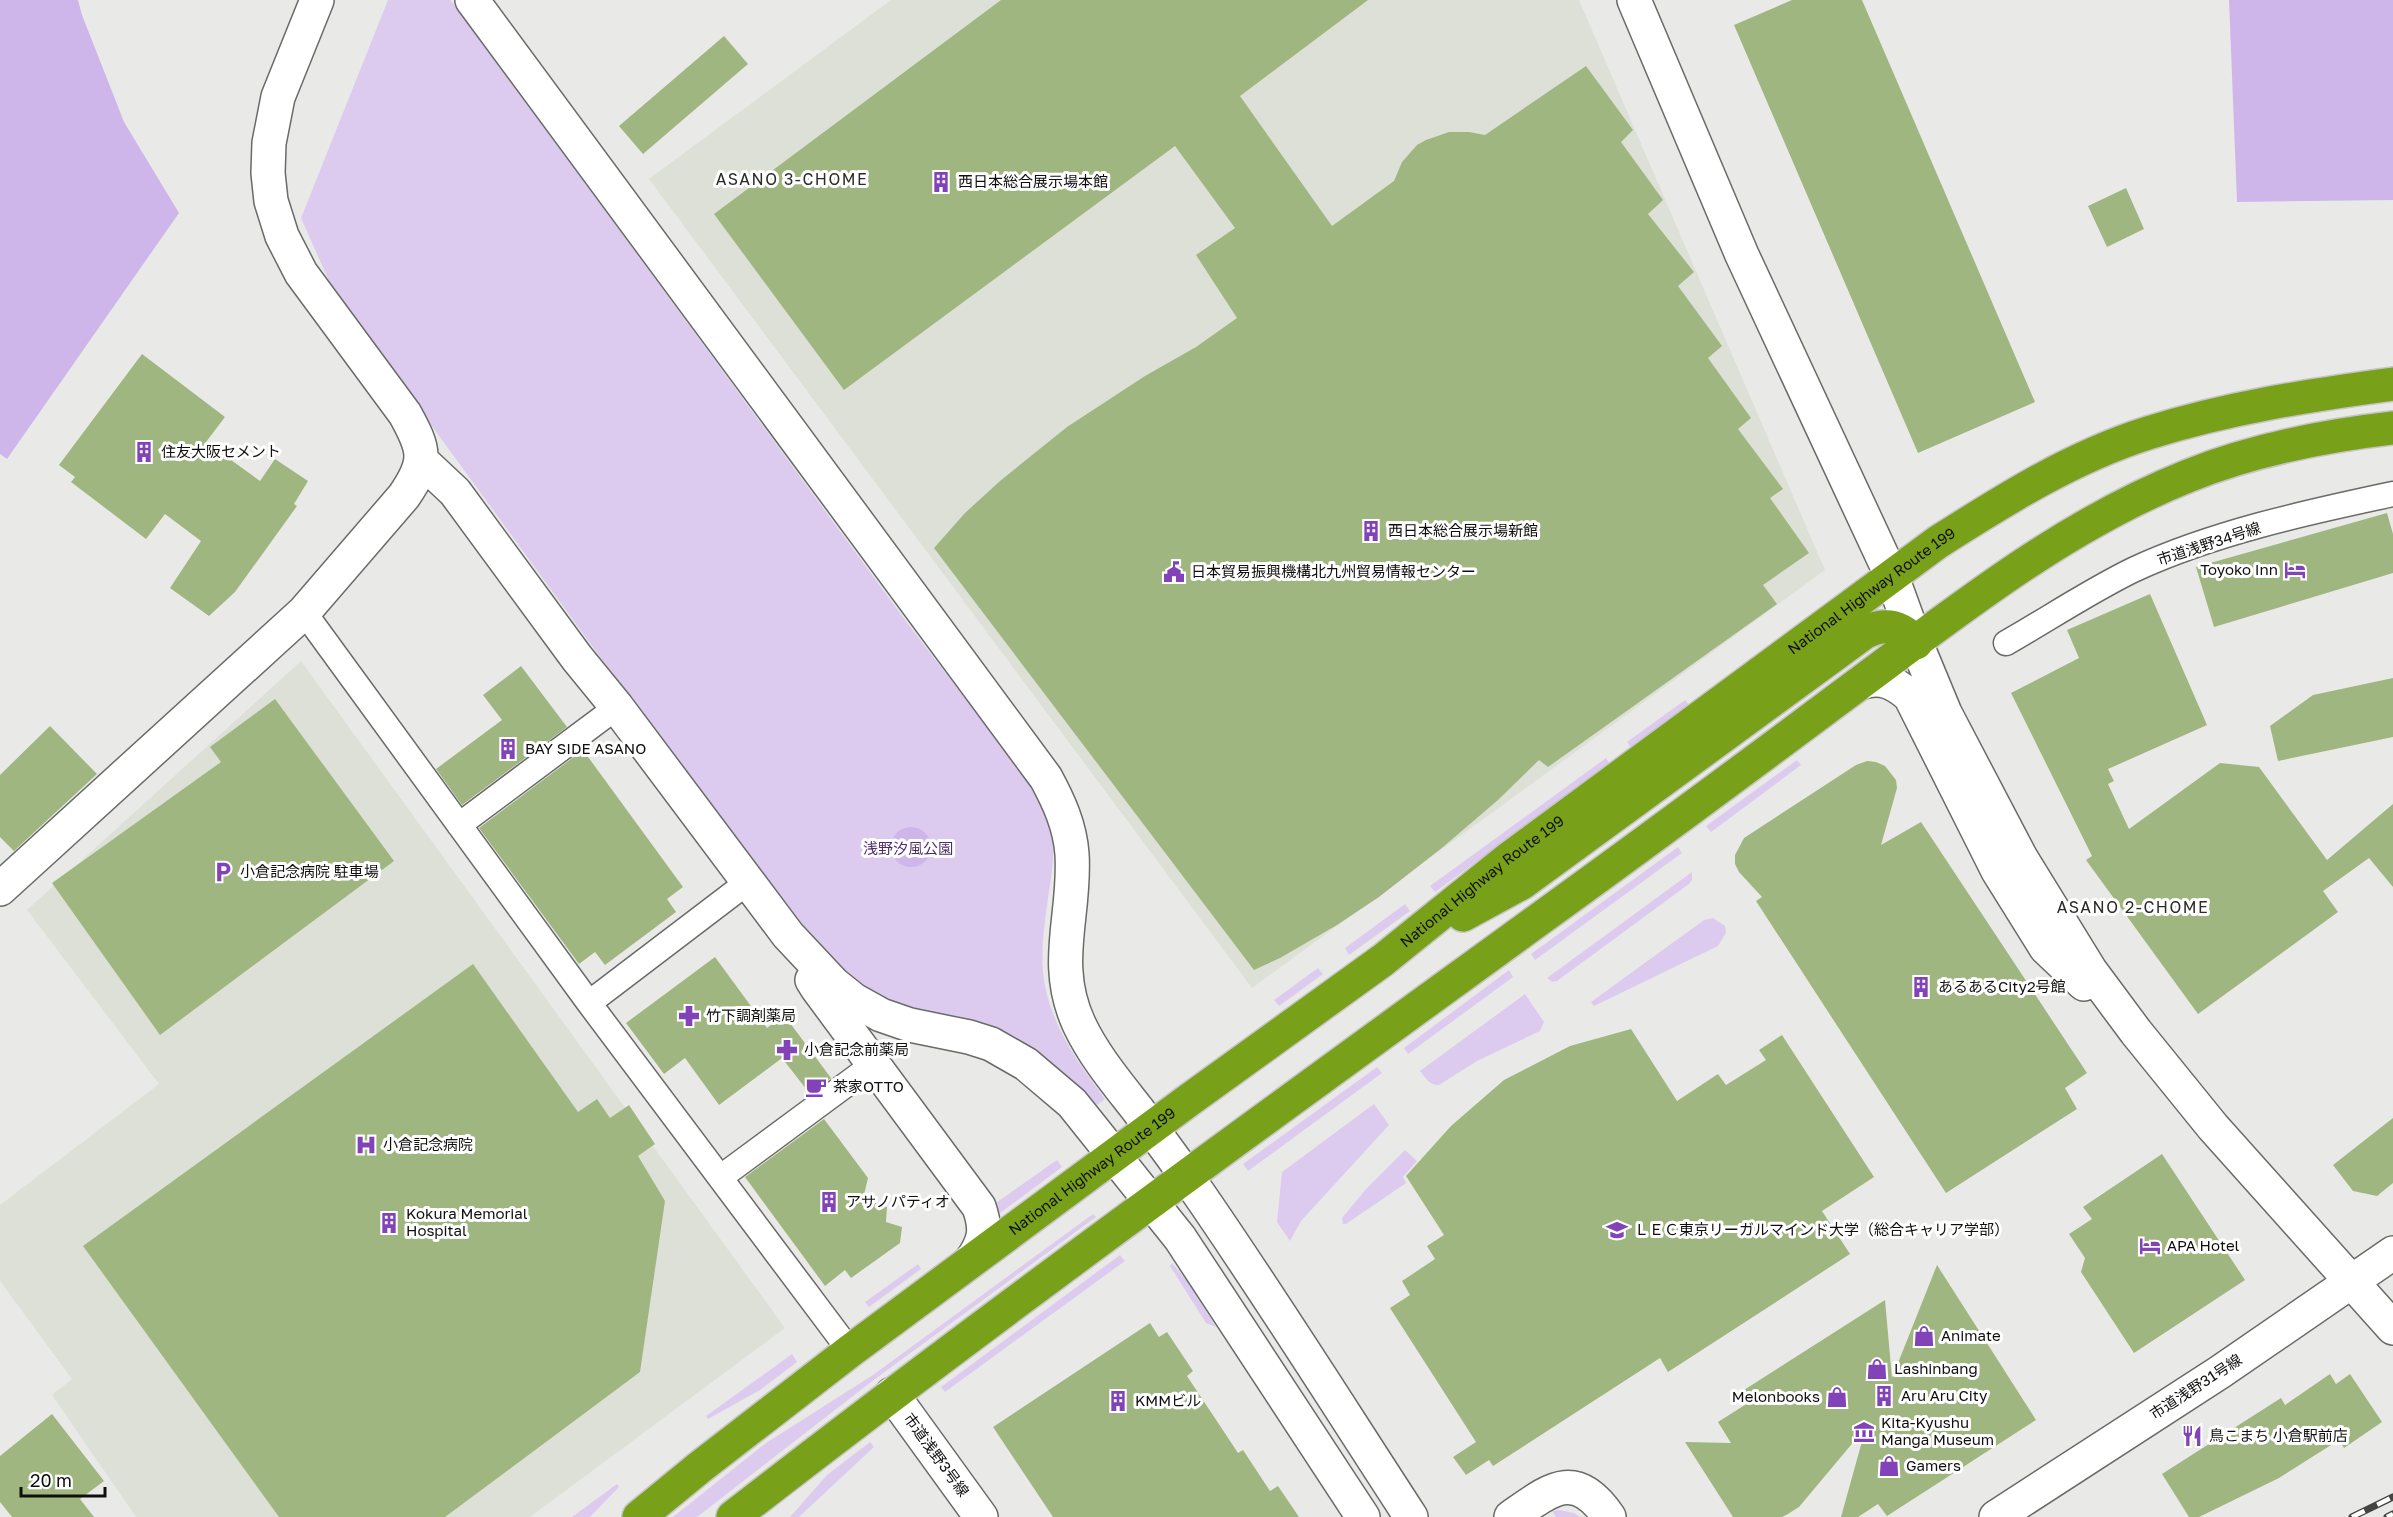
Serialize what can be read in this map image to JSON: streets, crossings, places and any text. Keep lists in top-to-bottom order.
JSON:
{
  "streets": {
    "highway": ["National Highway Route 199"],
    "street": ["市道浅野34号線", "市道浅野31号線", "市道浅野3号線"]
  },
  "districts": ["ASANO 3-CHOME", "ASANO 2-CHOME"],
  "parks": ["浅野汐風公園"],
  "places": {
    "building": [
      "西日本総合展示場本館",
      "住友大阪セメント",
      "西日本総合展示場新館",
      "BAY SIDE ASANO",
      "あるあるCity2号館",
      "アサノパティオ",
      "Kokura Memorial Hospital",
      "Aru Aru City",
      "KMMビル"
    ],
    "hotel": ["Toyoko Inn", "APA Hotel"],
    "public building": ["日本貿易振興機構北九州貿易情報センター"],
    "parking": ["小倉記念病院 駐車場"],
    "pharmacy": ["竹下調剤薬局", "小倉記念前薬局"],
    "cafe": ["茶家OTTO"],
    "hospital": ["小倉記念病院"],
    "school or university": ["ＬＥＣ東京リーガルマインド大学（総合キャリア学部）"],
    "shop": [
      "Animate",
      "Lashinbang",
      "Melonbooks",
      "Gamers"
    ],
    "museum": ["Kita-Kyushu Manga Museum"],
    "restaurant": ["鳥こまち 小倉駅前店"]
  },
  "scale_bar": "20 m"
}
